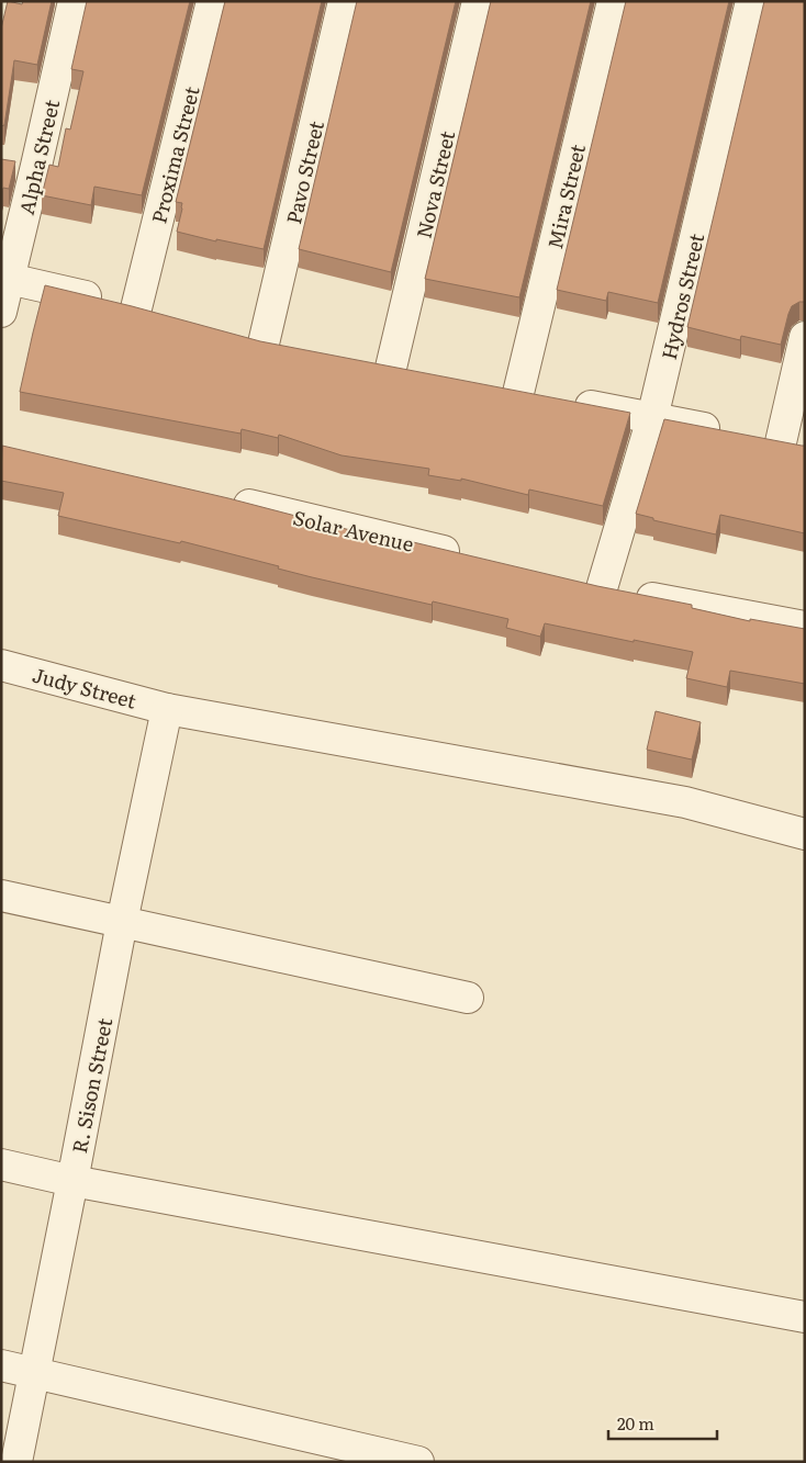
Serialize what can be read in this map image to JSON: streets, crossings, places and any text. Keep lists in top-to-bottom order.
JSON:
{
  "streets": {
    "street": [
      "Proxima Street",
      "Alpha Street",
      "Pavo Street",
      "Nova Street",
      "Mira Street",
      "Hydros Street",
      "Solar Avenue",
      "Judy Street",
      "R. Sison Street"
    ]
  },
  "crossings": [
    ["Mira Street", "Hydros Street"],
    ["Judy Street", "R. Sison Street"]
  ],
  "scale_bar": "20 m"
}
